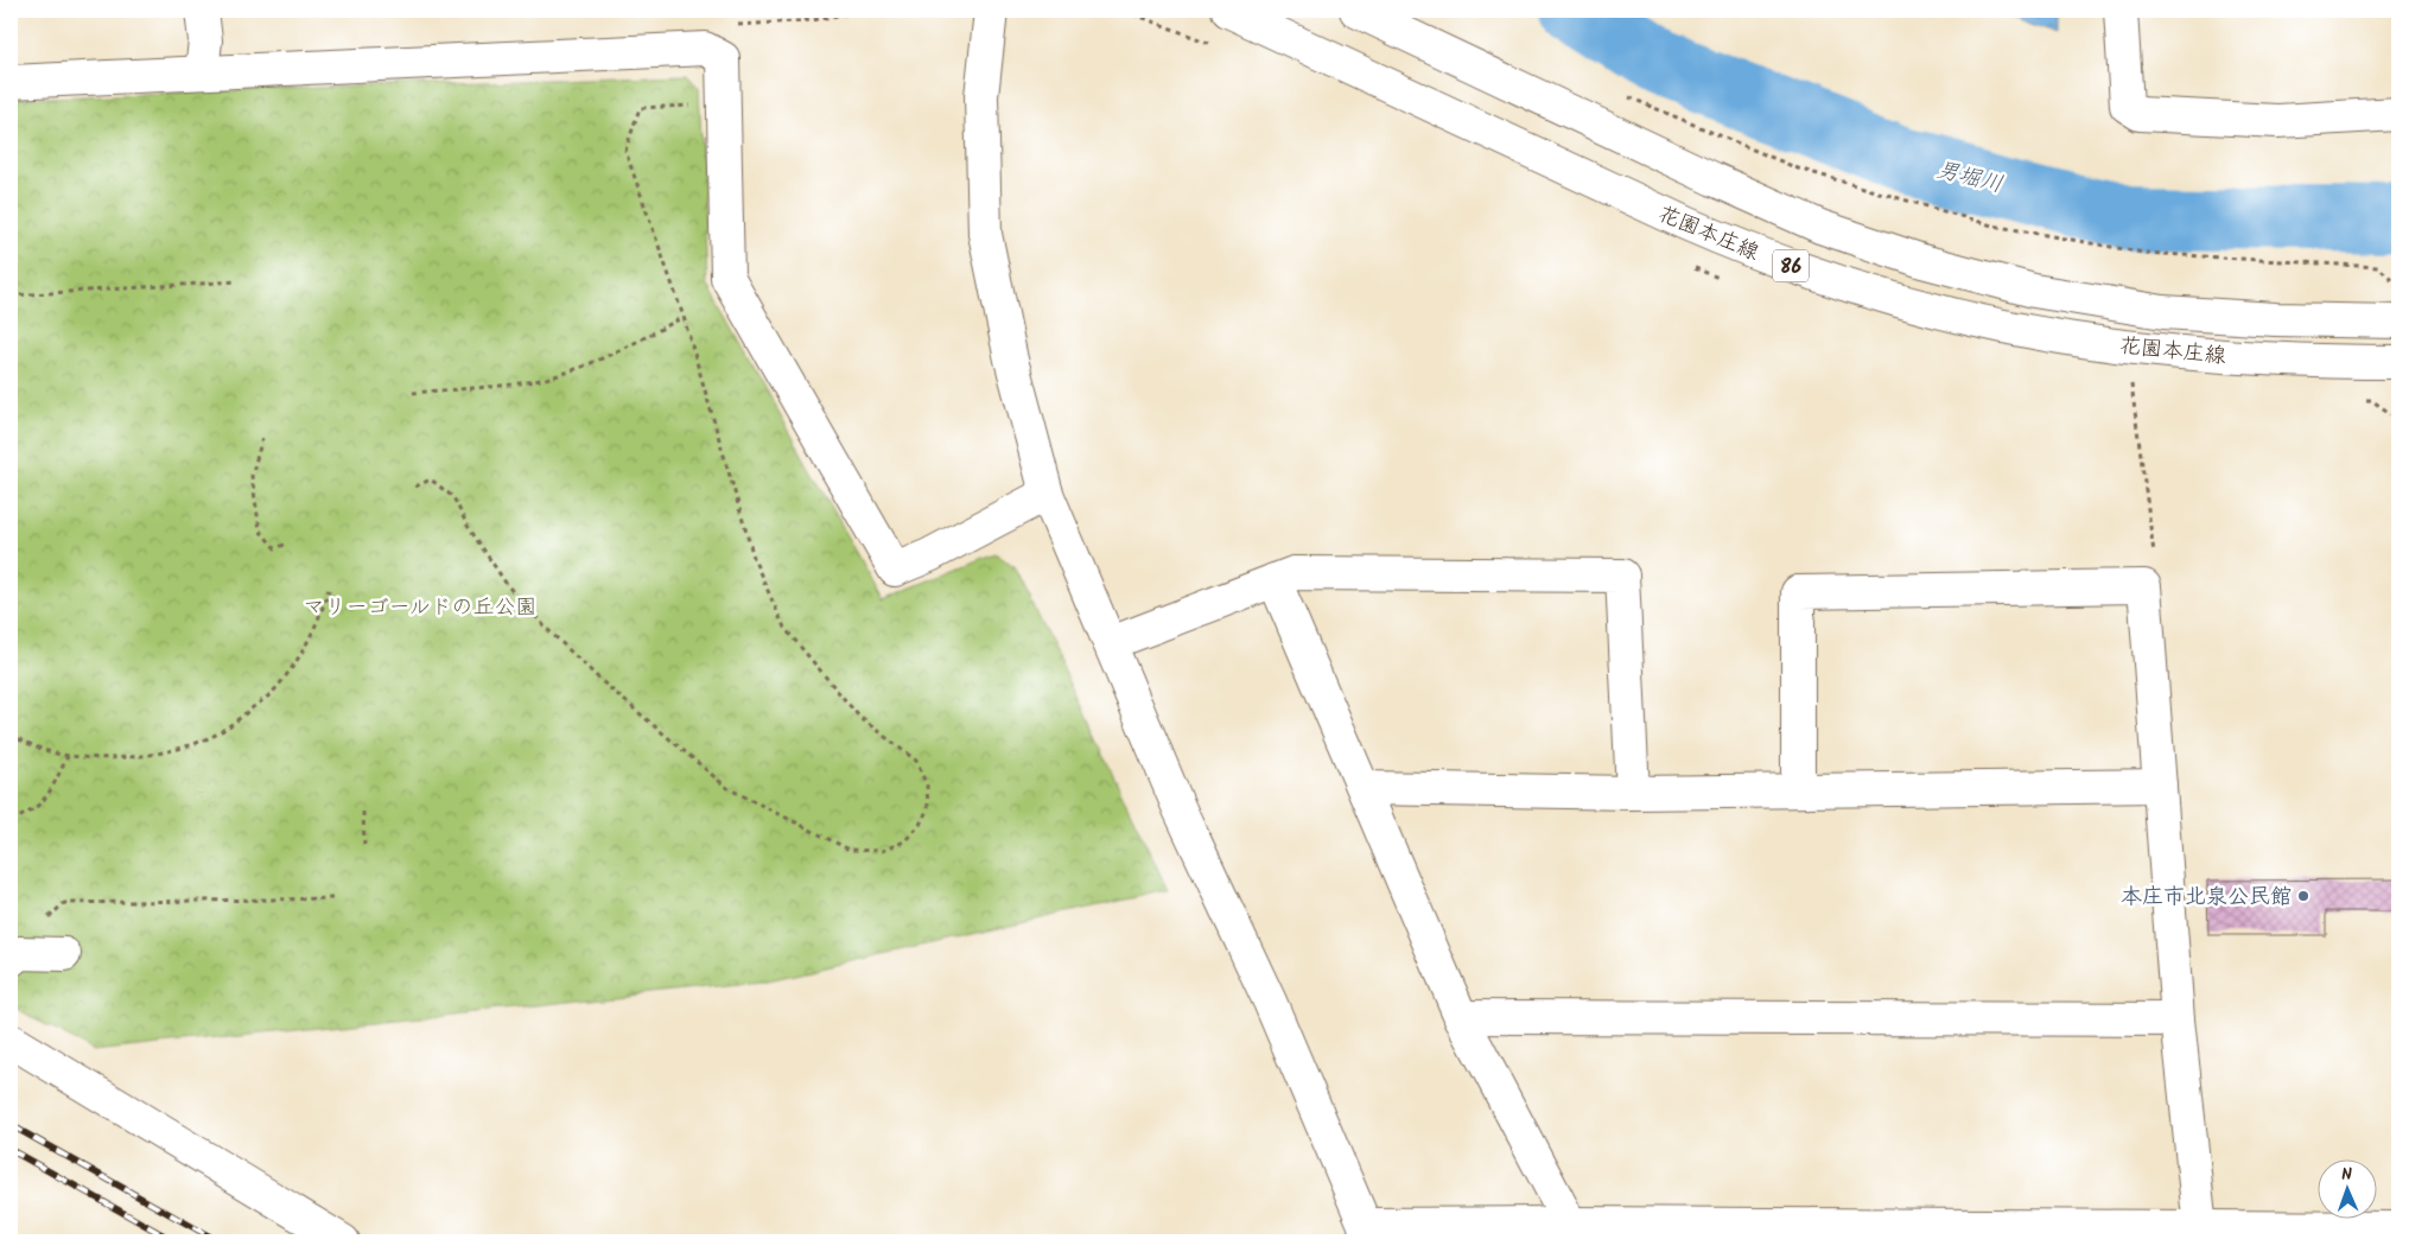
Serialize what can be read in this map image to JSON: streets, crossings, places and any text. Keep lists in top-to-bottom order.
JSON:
{
  "streets": {
    "street": ["花園本庄線", "86"]
  },
  "water": ["男堀川"],
  "parks": ["マリーゴールドの丘公園"],
  "places": ["本庄市北泉公民館"],
  "north": "top"
}
